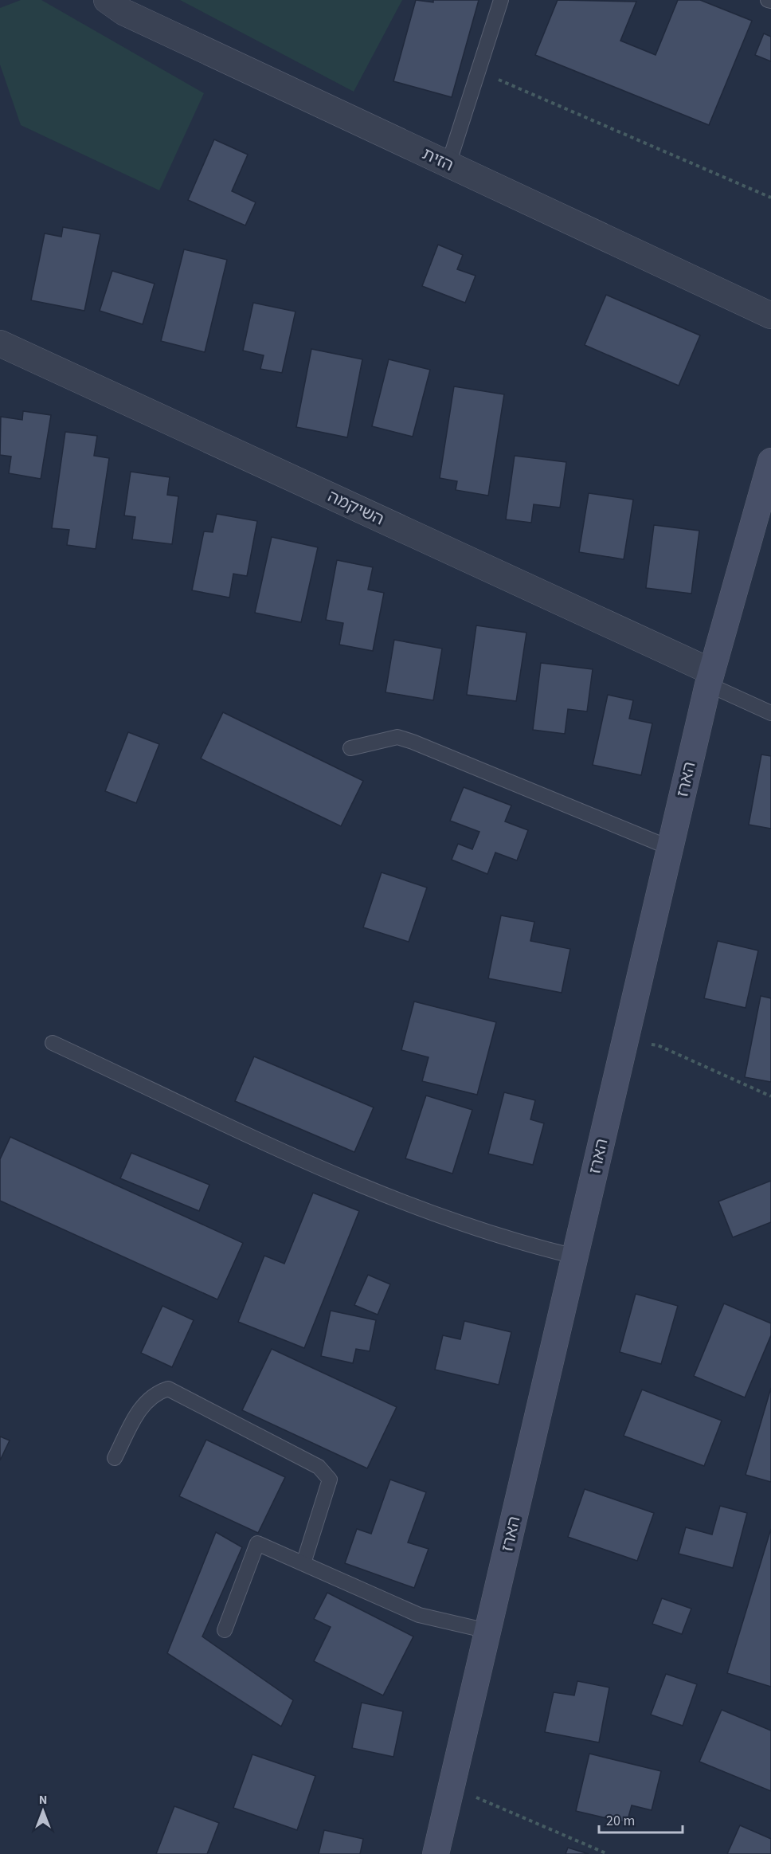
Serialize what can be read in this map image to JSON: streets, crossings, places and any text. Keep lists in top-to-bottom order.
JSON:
{
  "streets": {
    "street": ["הזית", "השיקמה", "הארז"]
  },
  "crossings": [
    ["השיקמה", "הארז"]
  ],
  "scale_bar": "20 m",
  "north": "top"
}
